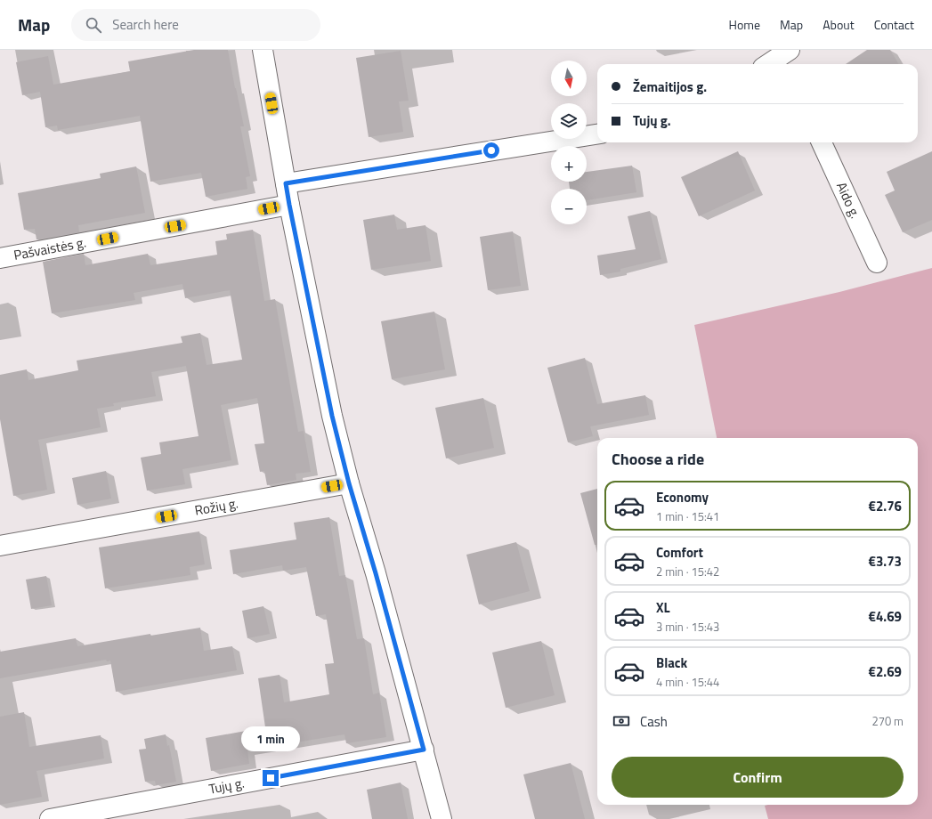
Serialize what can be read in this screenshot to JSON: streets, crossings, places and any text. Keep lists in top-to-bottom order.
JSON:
{
  "streets": {
    "street": [
      "Aido g.",
      "Pašvaistės g.",
      "Rožių g.",
      "Tujų g."
    ]
  },
  "north": "bottom",
  "page": {
    "header": "Map",
    "search": "Search here",
    "nav": [
      "Home",
      "Map",
      "About",
      "Contact"
    ],
    "map_buttons": ["+", "−"],
    "banner": ["Žemaitijos g.", "Tujų g."],
    "heading": "Choose a ride",
    "list": [
      {
        "name": "Economy",
        "note": "1 min · 15:41",
        "value": "€2.76"
      },
      {
        "name": "Comfort",
        "note": "2 min · 15:42",
        "value": "€3.73"
      },
      {
        "name": "XL",
        "note": "3 min · 15:43",
        "value": "€4.69"
      },
      {
        "name": "Black",
        "note": "4 min · 15:44",
        "value": "€2.69"
      }
    ],
    "pay": ["Cash", "270 m"],
    "bubble": "1 min",
    "buttons": "Confirm"
  }
}
